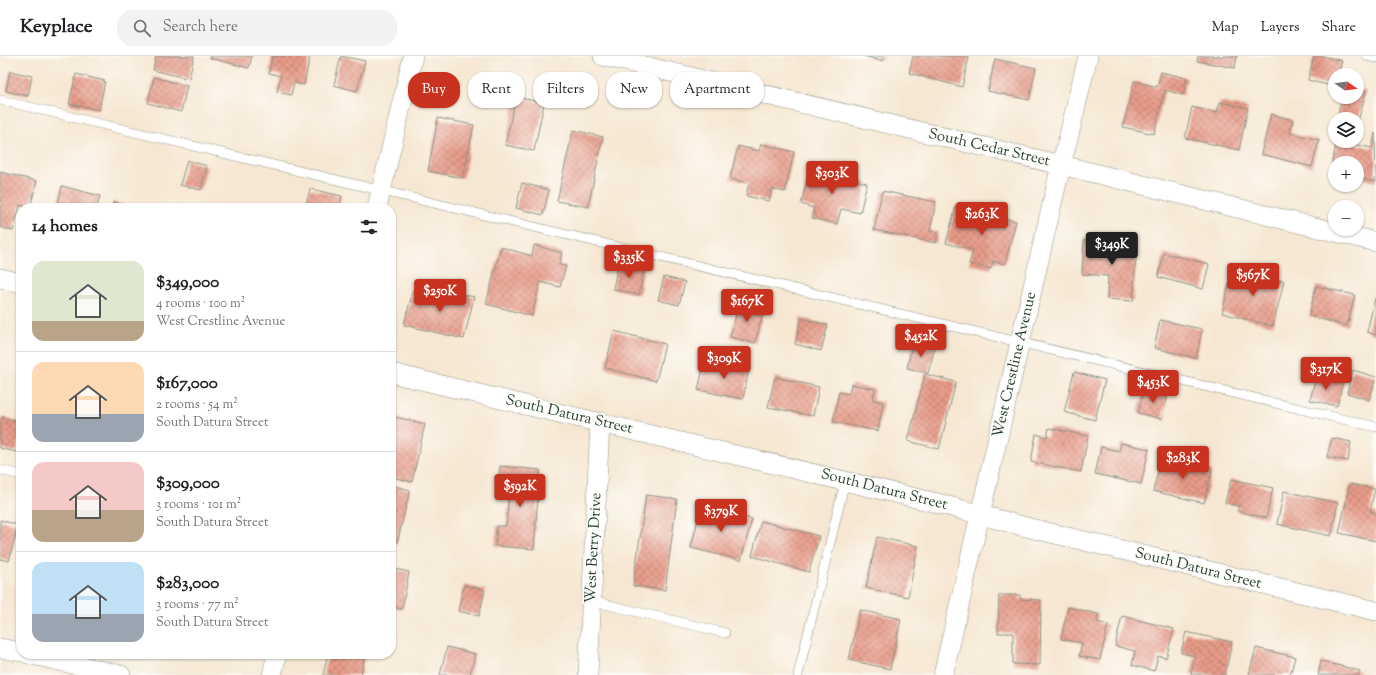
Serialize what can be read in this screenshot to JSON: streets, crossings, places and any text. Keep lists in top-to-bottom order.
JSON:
{
  "streets": {
    "street": [
      "South Cedar Street",
      "West Crestline Avenue",
      "South Datura Street",
      "West Berry Drive"
    ]
  },
  "crossings": [
    ["South Cedar Street", "West Crestline Avenue"],
    ["West Crestline Avenue", "South Datura Street"],
    ["South Datura Street", "West Berry Drive"]
  ],
  "north": "right",
  "page": {
    "header": "Keyplace",
    "search": "Search here",
    "nav": ["Map", "Layers", "Share"],
    "map_buttons": ["+", "−"],
    "chip": [
      "Buy",
      "Rent",
      "Filters",
      "New",
      "Apartment"
    ],
    "price": [
      "$303K",
      "$263K",
      "$349K",
      "$335K",
      "$567K",
      "$250K",
      "$167K",
      "$452K",
      "$309K",
      "$317K",
      "$453K",
      "$283K",
      "$592K",
      "$379K"
    ],
    "heading": "14 homes",
    "list": [
      {
        "name": "$349,000",
        "note": "4 rooms · 100 m² · West Crestline Avenue"
      },
      {
        "name": "$167,000",
        "note": "2 rooms · 54 m² · South Datura Street"
      },
      {
        "name": "$309,000",
        "note": "3 rooms · 101 m² · South Datura Street"
      },
      {
        "name": "$283,000",
        "note": "3 rooms · 77 m² · South Datura Street"
      }
    ]
  }
}
